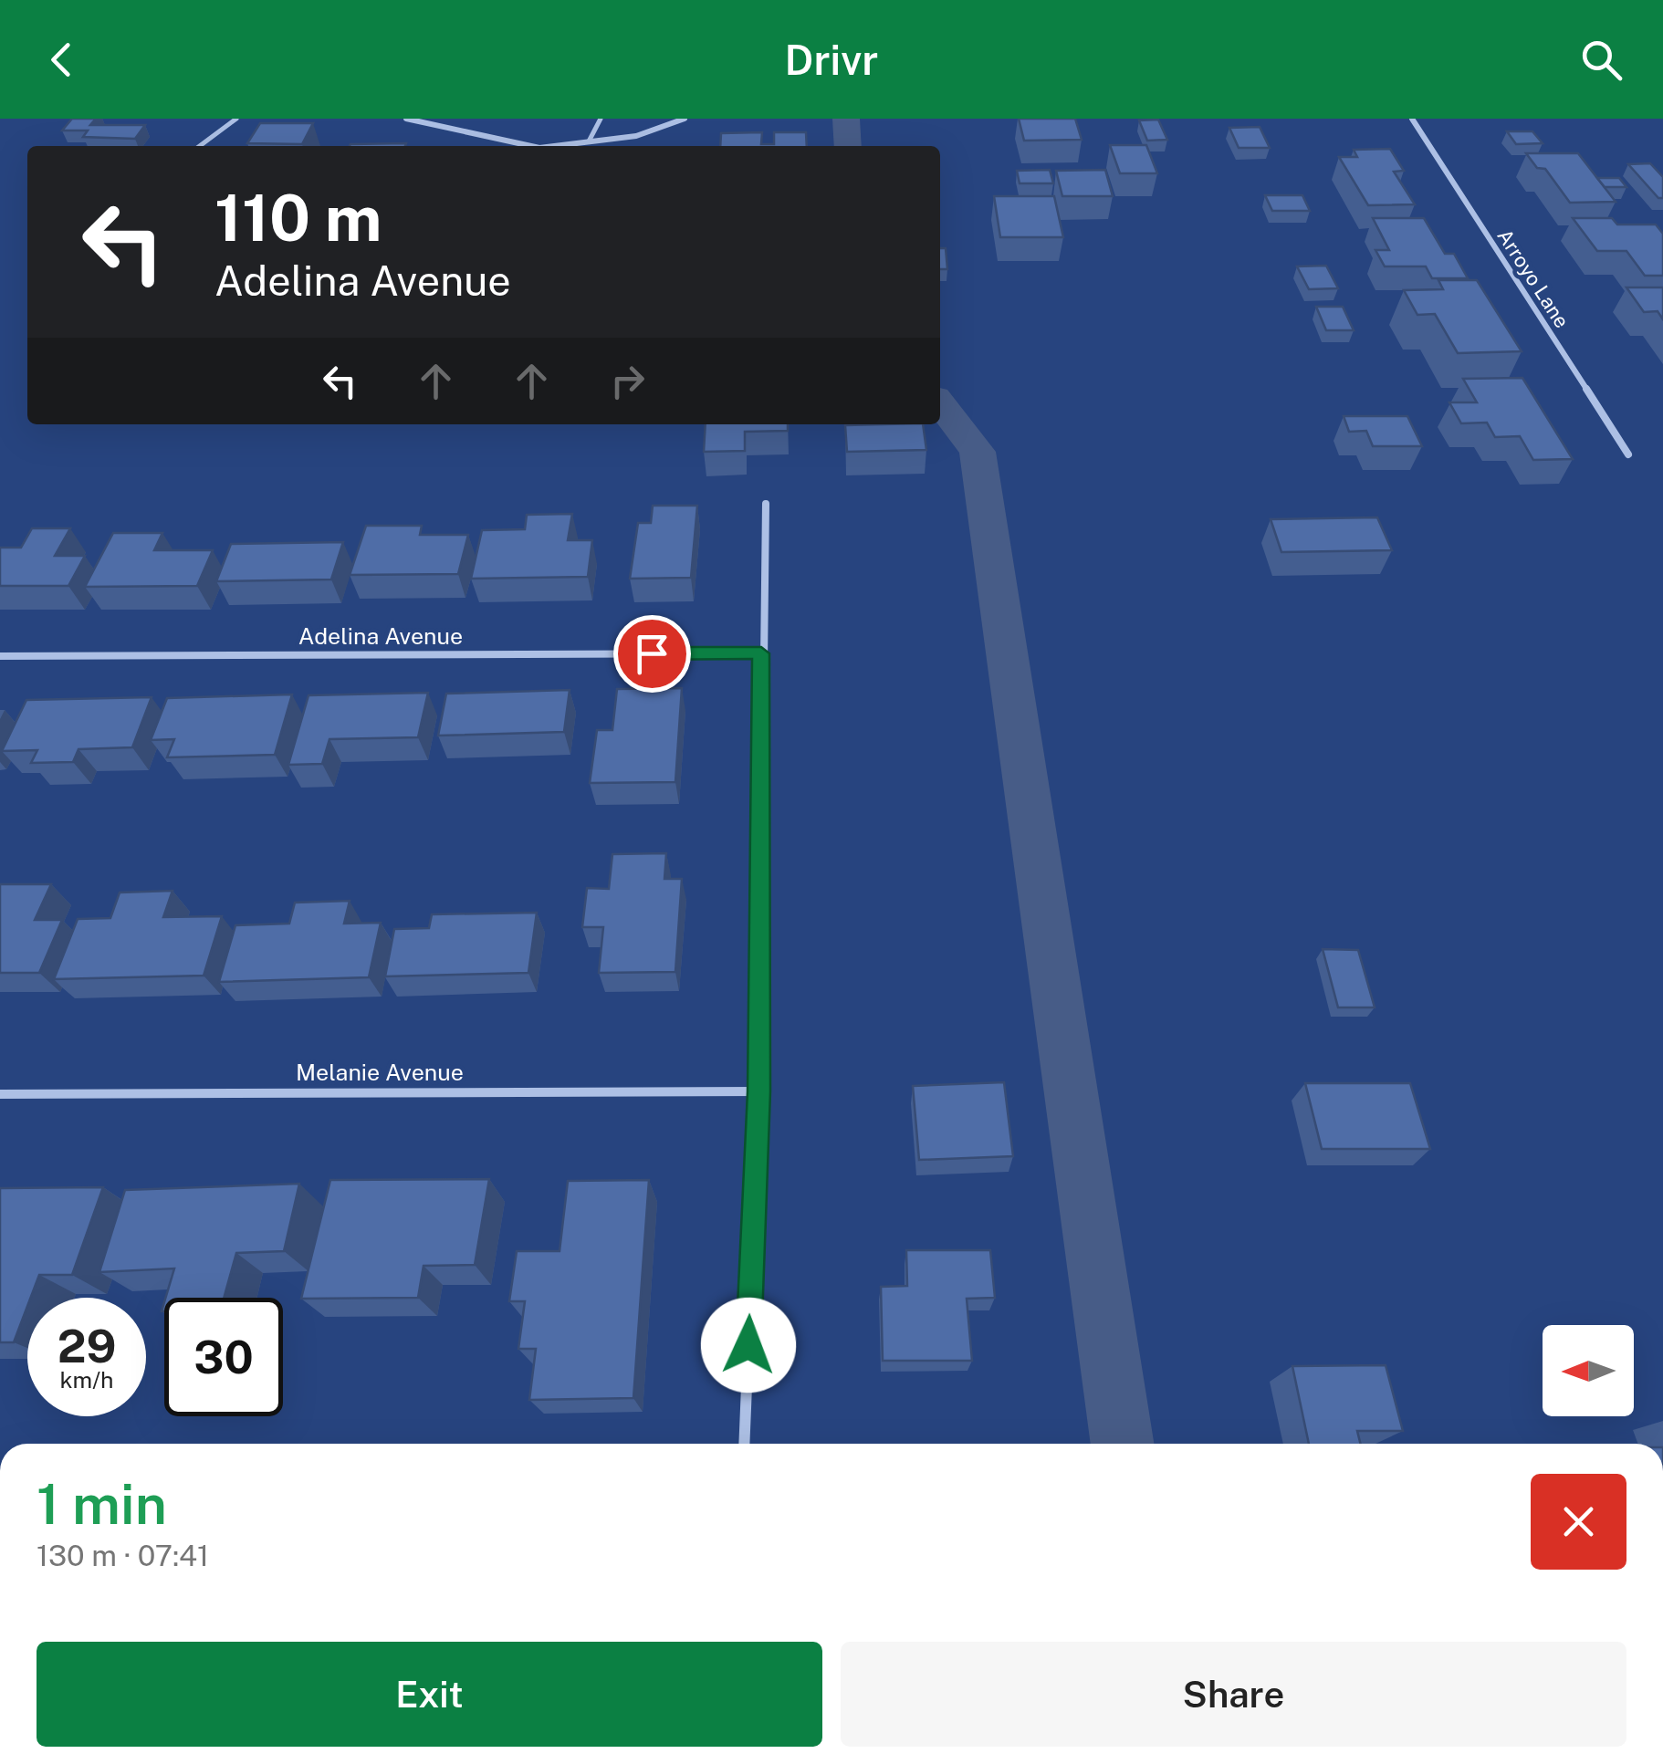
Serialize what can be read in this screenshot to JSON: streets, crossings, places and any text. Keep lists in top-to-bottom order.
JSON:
{
  "streets": {
    "street": ["Arroyo Lane", "Adelina Avenue", "Melanie Avenue"]
  },
  "north": "left",
  "page": {
    "header": "Drivr",
    "turn": ["110 m", "Adelina Avenue"],
    "speed": "29 km/h",
    "limit": "30",
    "heading": ["1 min", "130 m · 07:41"],
    "buttons": ["Exit", "Share"]
  }
}
